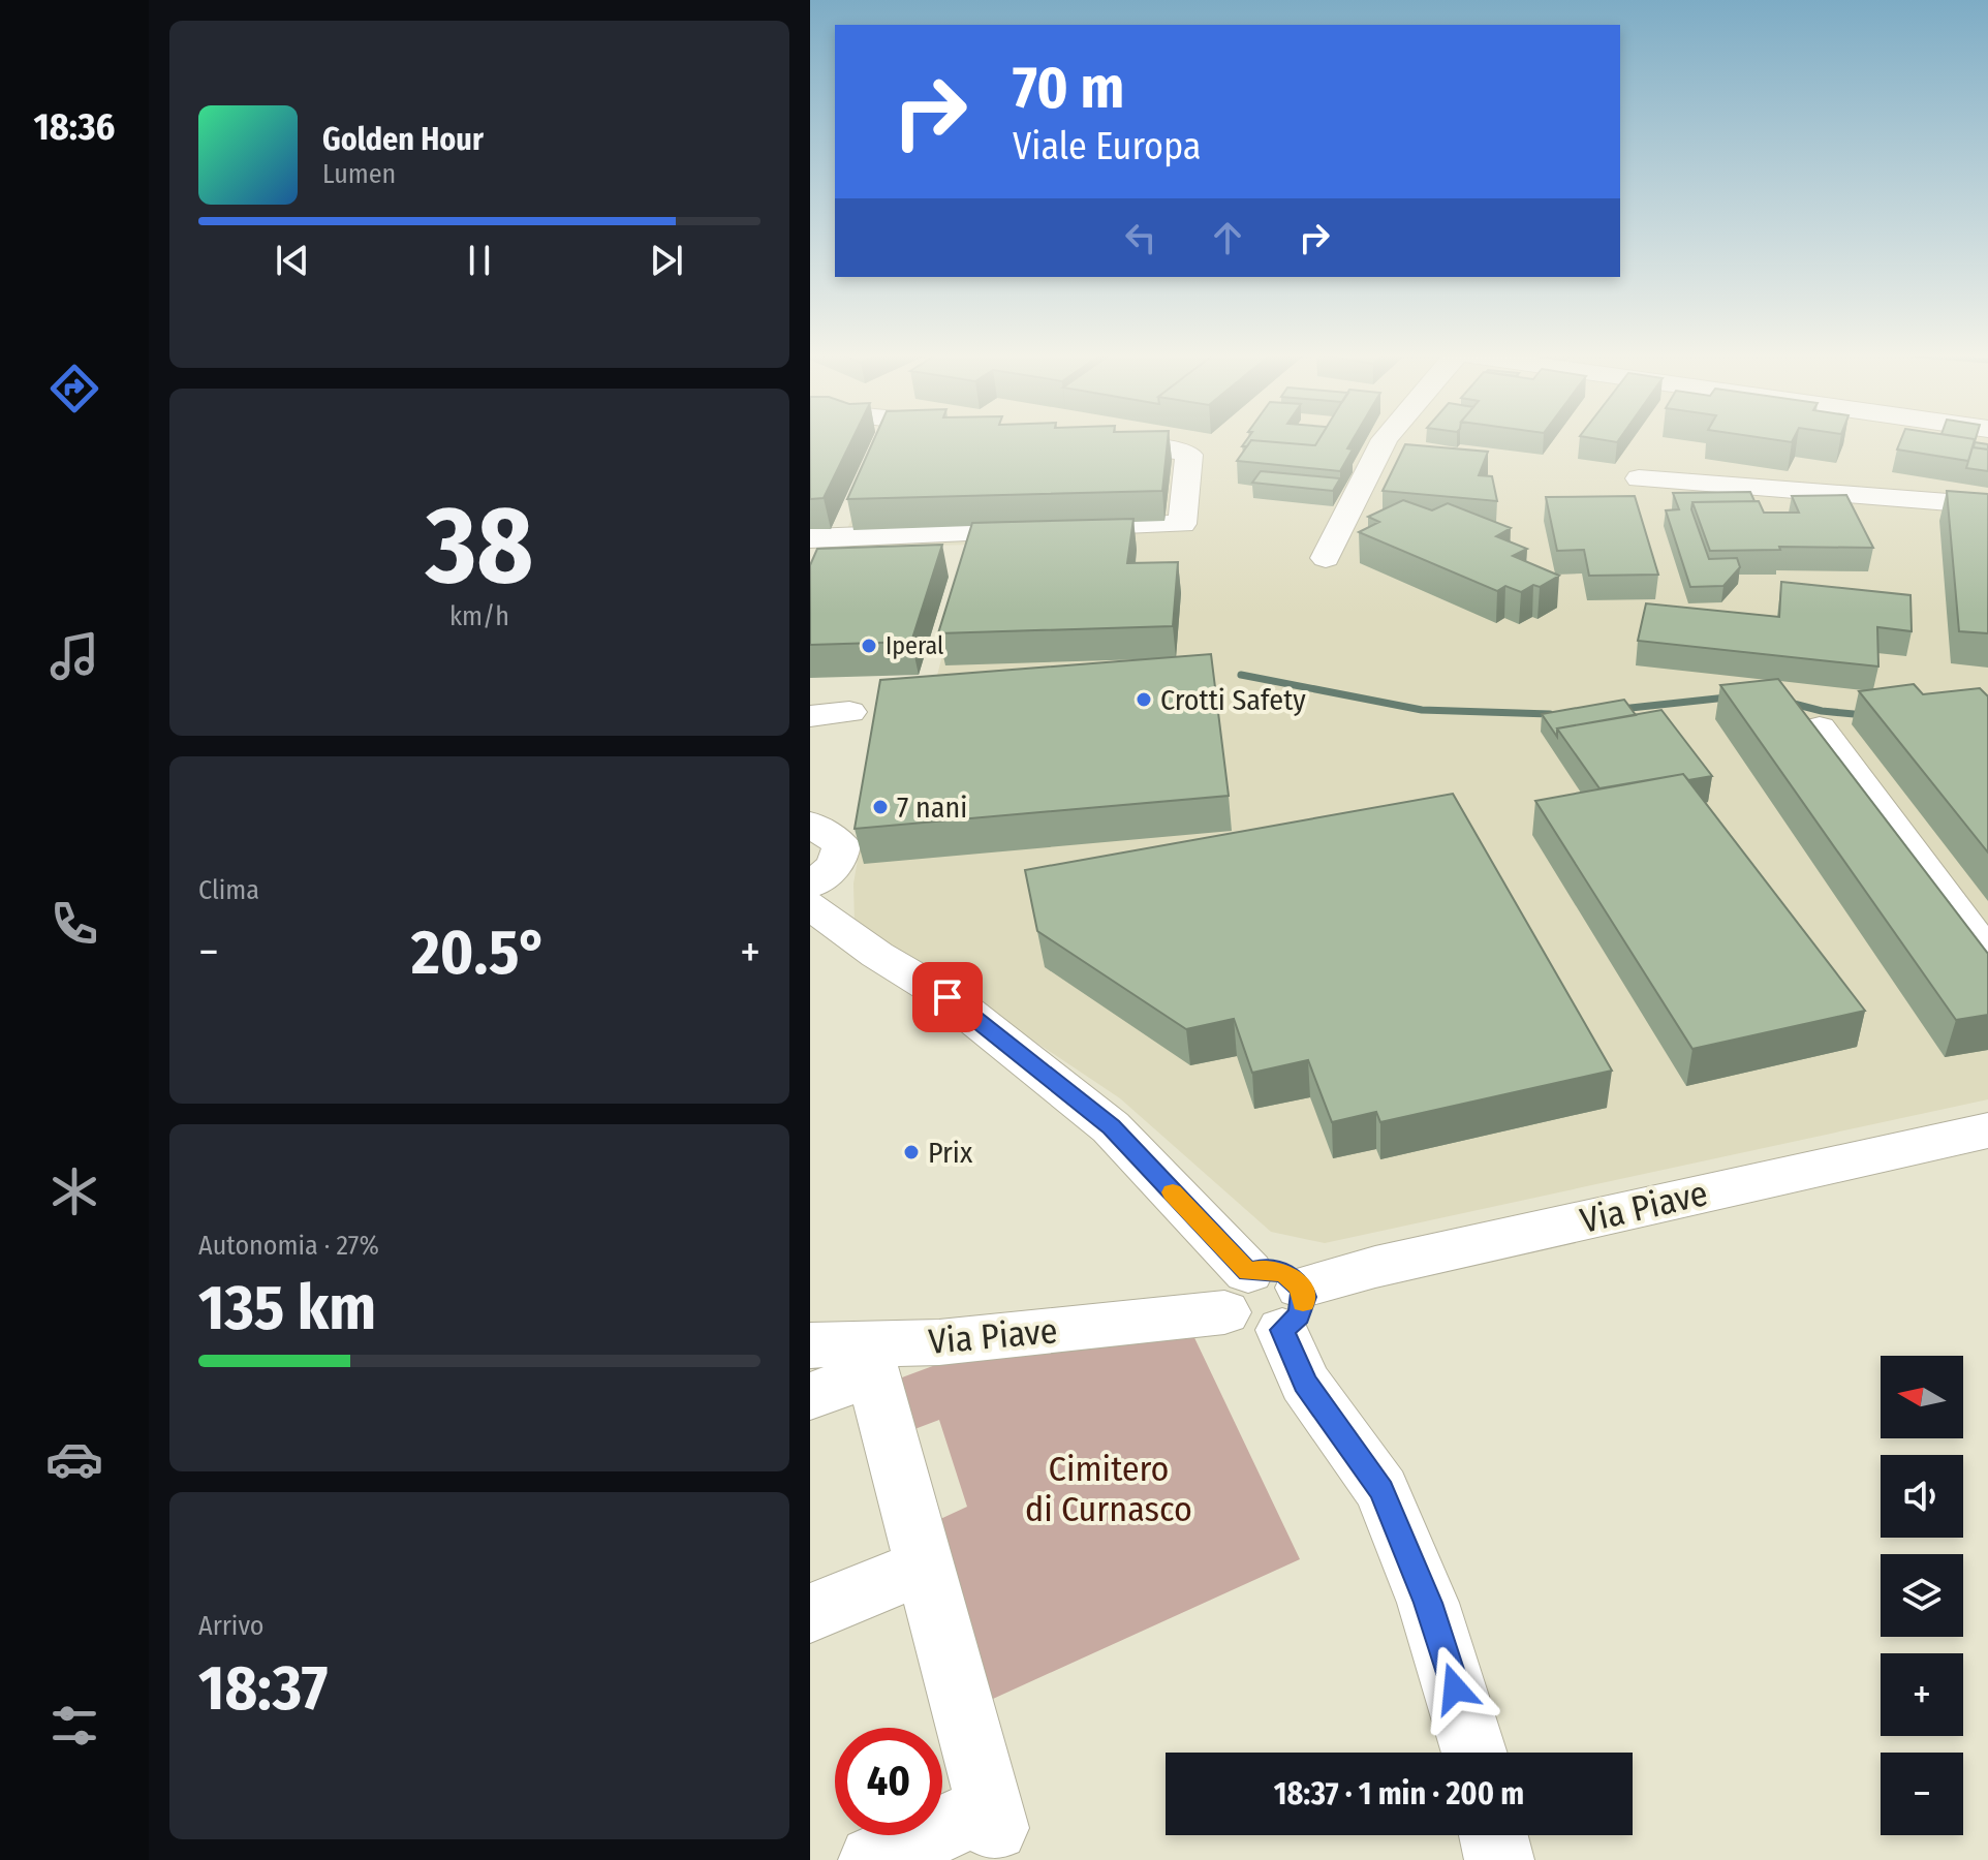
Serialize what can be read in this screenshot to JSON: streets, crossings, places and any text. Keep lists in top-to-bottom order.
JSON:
{
  "streets": {
    "street": ["Via Piave"]
  },
  "parks": ["Cimitero di Curnasco"],
  "places": [
    "Iperal",
    "Crotti Safety",
    "7 nani",
    "Prix"
  ],
  "north": "left",
  "page": {
    "tabs": "18:36",
    "turn": ["70 m", "Viale Europa"],
    "song": ["Golden Hour", "Lumen"],
    "tile": [
      ["38", "km/h"],
      "Clima",
      ["Autonomia · 27%", "135 km"],
      ["Arrivo", "18:37"]
    ],
    "heat": ["−", "20.5°", "+"],
    "map_buttons": ["+", "−"],
    "limit": "40",
    "trip": "18:37 · 1 min · 200 m"
  }
}
